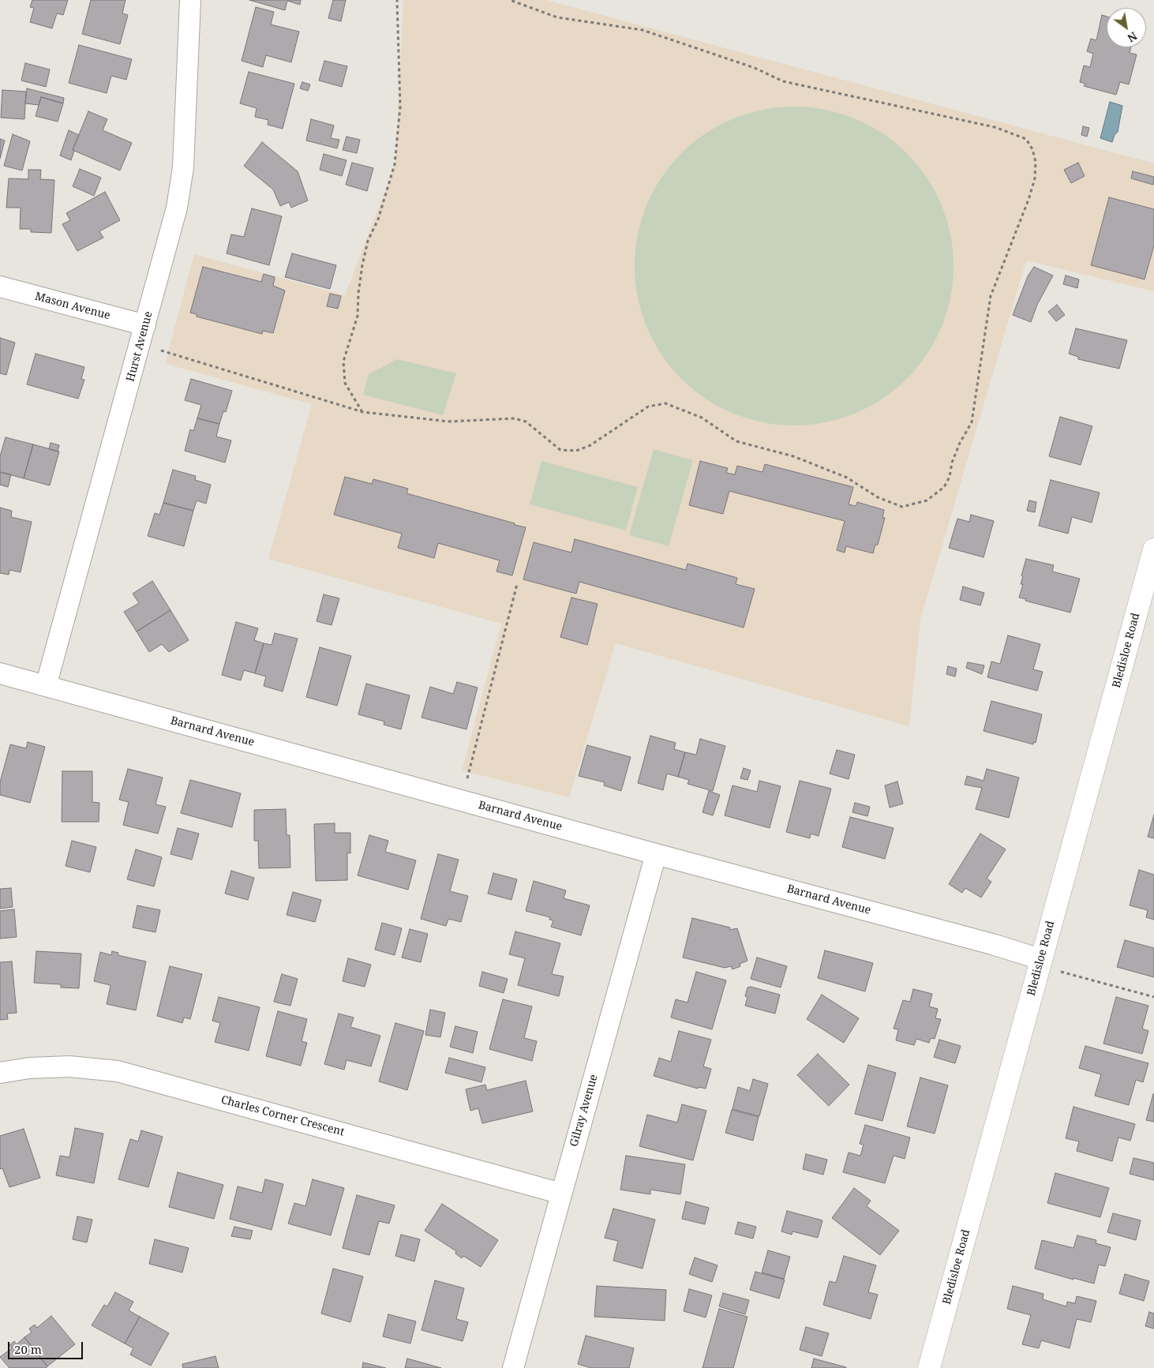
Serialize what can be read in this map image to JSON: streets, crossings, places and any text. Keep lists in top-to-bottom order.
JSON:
{
  "streets": {
    "street": [
      "Mason Avenue",
      "Hurst Avenue",
      "Bledisloe Road",
      "Barnard Avenue",
      "Gilray Avenue",
      "Charles Corner Crescent"
    ]
  },
  "crossings": [
    ["Mason Avenue", "Hurst Avenue"],
    ["Hurst Avenue", "Barnard Avenue"],
    ["Bledisloe Road", "Barnard Avenue"],
    ["Barnard Avenue", "Gilray Avenue"],
    ["Gilray Avenue", "Charles Corner Crescent"]
  ],
  "scale_bar": "20 m",
  "north": "bottom right"
}
